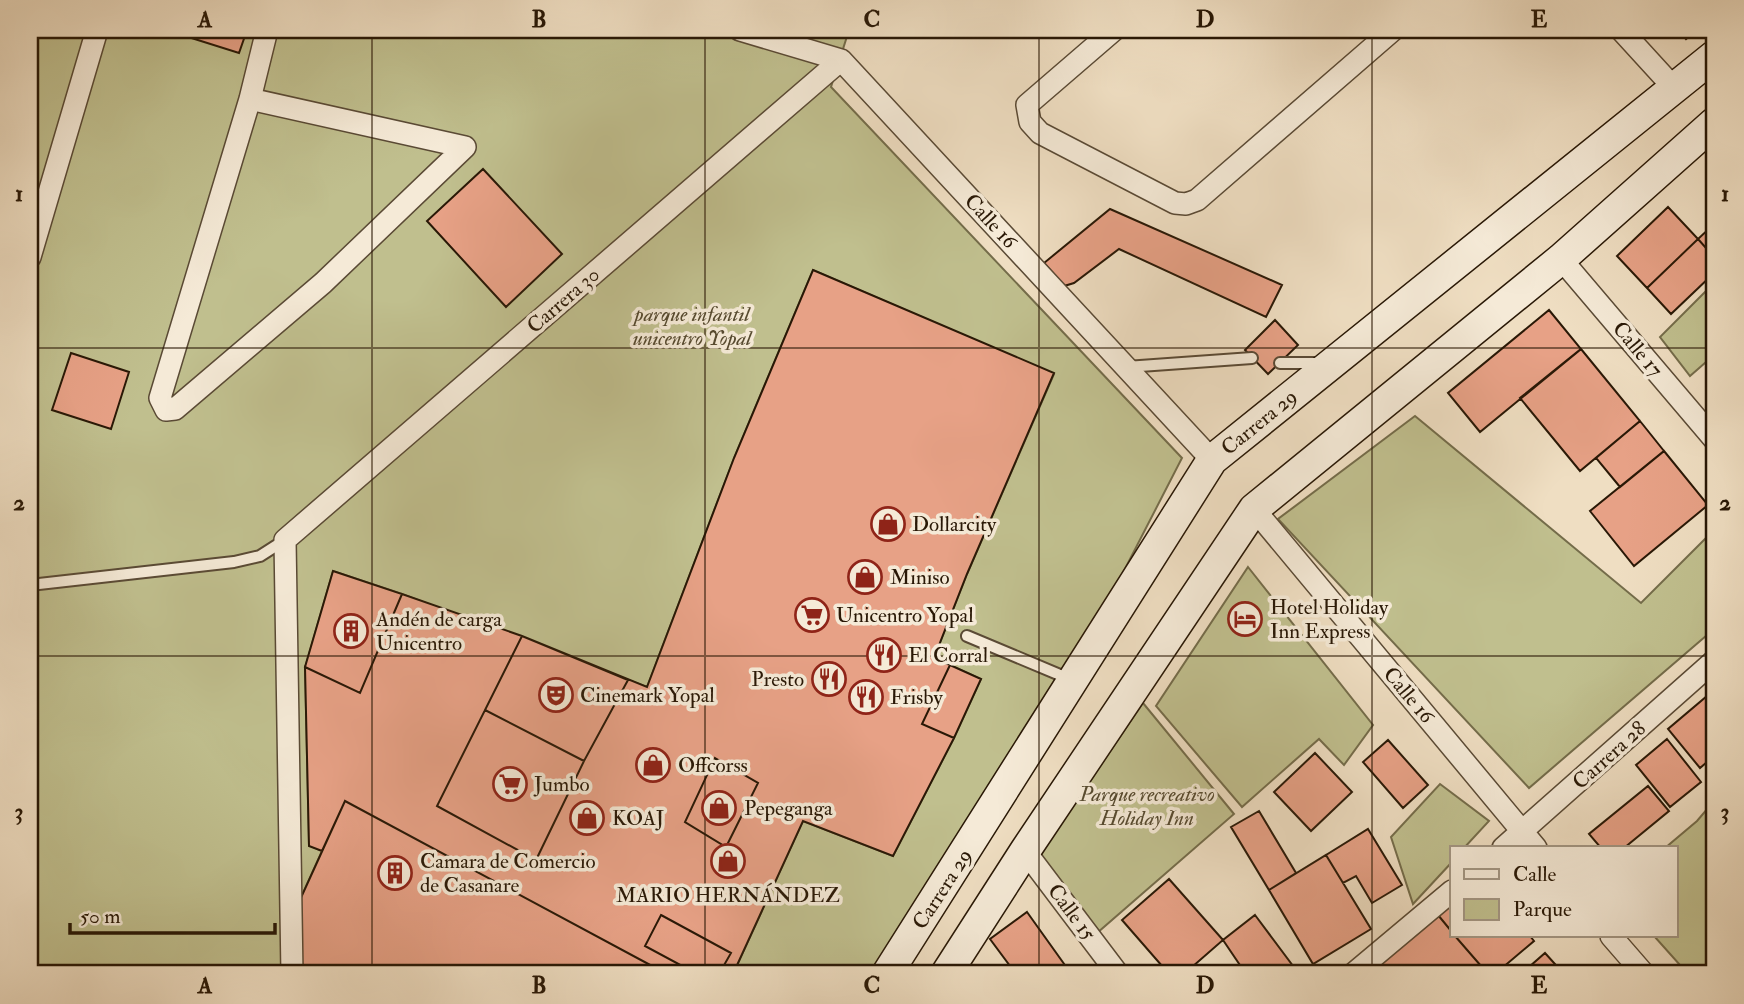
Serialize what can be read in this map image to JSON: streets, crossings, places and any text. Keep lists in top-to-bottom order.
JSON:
{
  "streets": {
    "main road": ["Carrera 29"],
    "street": [
      "Calle 16",
      "Carrera 30",
      "Calle 17",
      "Carrera 28",
      "Calle 15"
    ]
  },
  "crossings": [
    ["Calle 16", "Carrera 30"],
    ["Calle 16", "Carrera 29"],
    ["Calle 16", "Carrera 28"]
  ],
  "parks": ["parque infantil unicentro Yopal", "Parque recreativo Holiday Inn"],
  "places": {
    "shop": [
      "Dollarcity",
      "Miniso",
      "Offcorss",
      "Pepeganga",
      "KOAJ",
      "MARIO HERNÁNDEZ"
    ],
    "supermarket": ["Unicentro Yopal", "Jumbo"],
    "hotel": ["Hotel Holiday Inn Express"],
    "building": ["Andén de carga Unicentro", "Camara de Comercio de Casanare"],
    "restaurant": ["El Corral", "Presto", "Frisby"],
    "theatre": ["Cinemark Yopal"]
  },
  "legend": ["Calle", "Parque"],
  "scale_bar": "50 m",
  "grid": {
    "columns": [
      "A",
      "B",
      "C",
      "D",
      "E"
    ],
    "rows": ["1", "2", "3"]
  }
}
